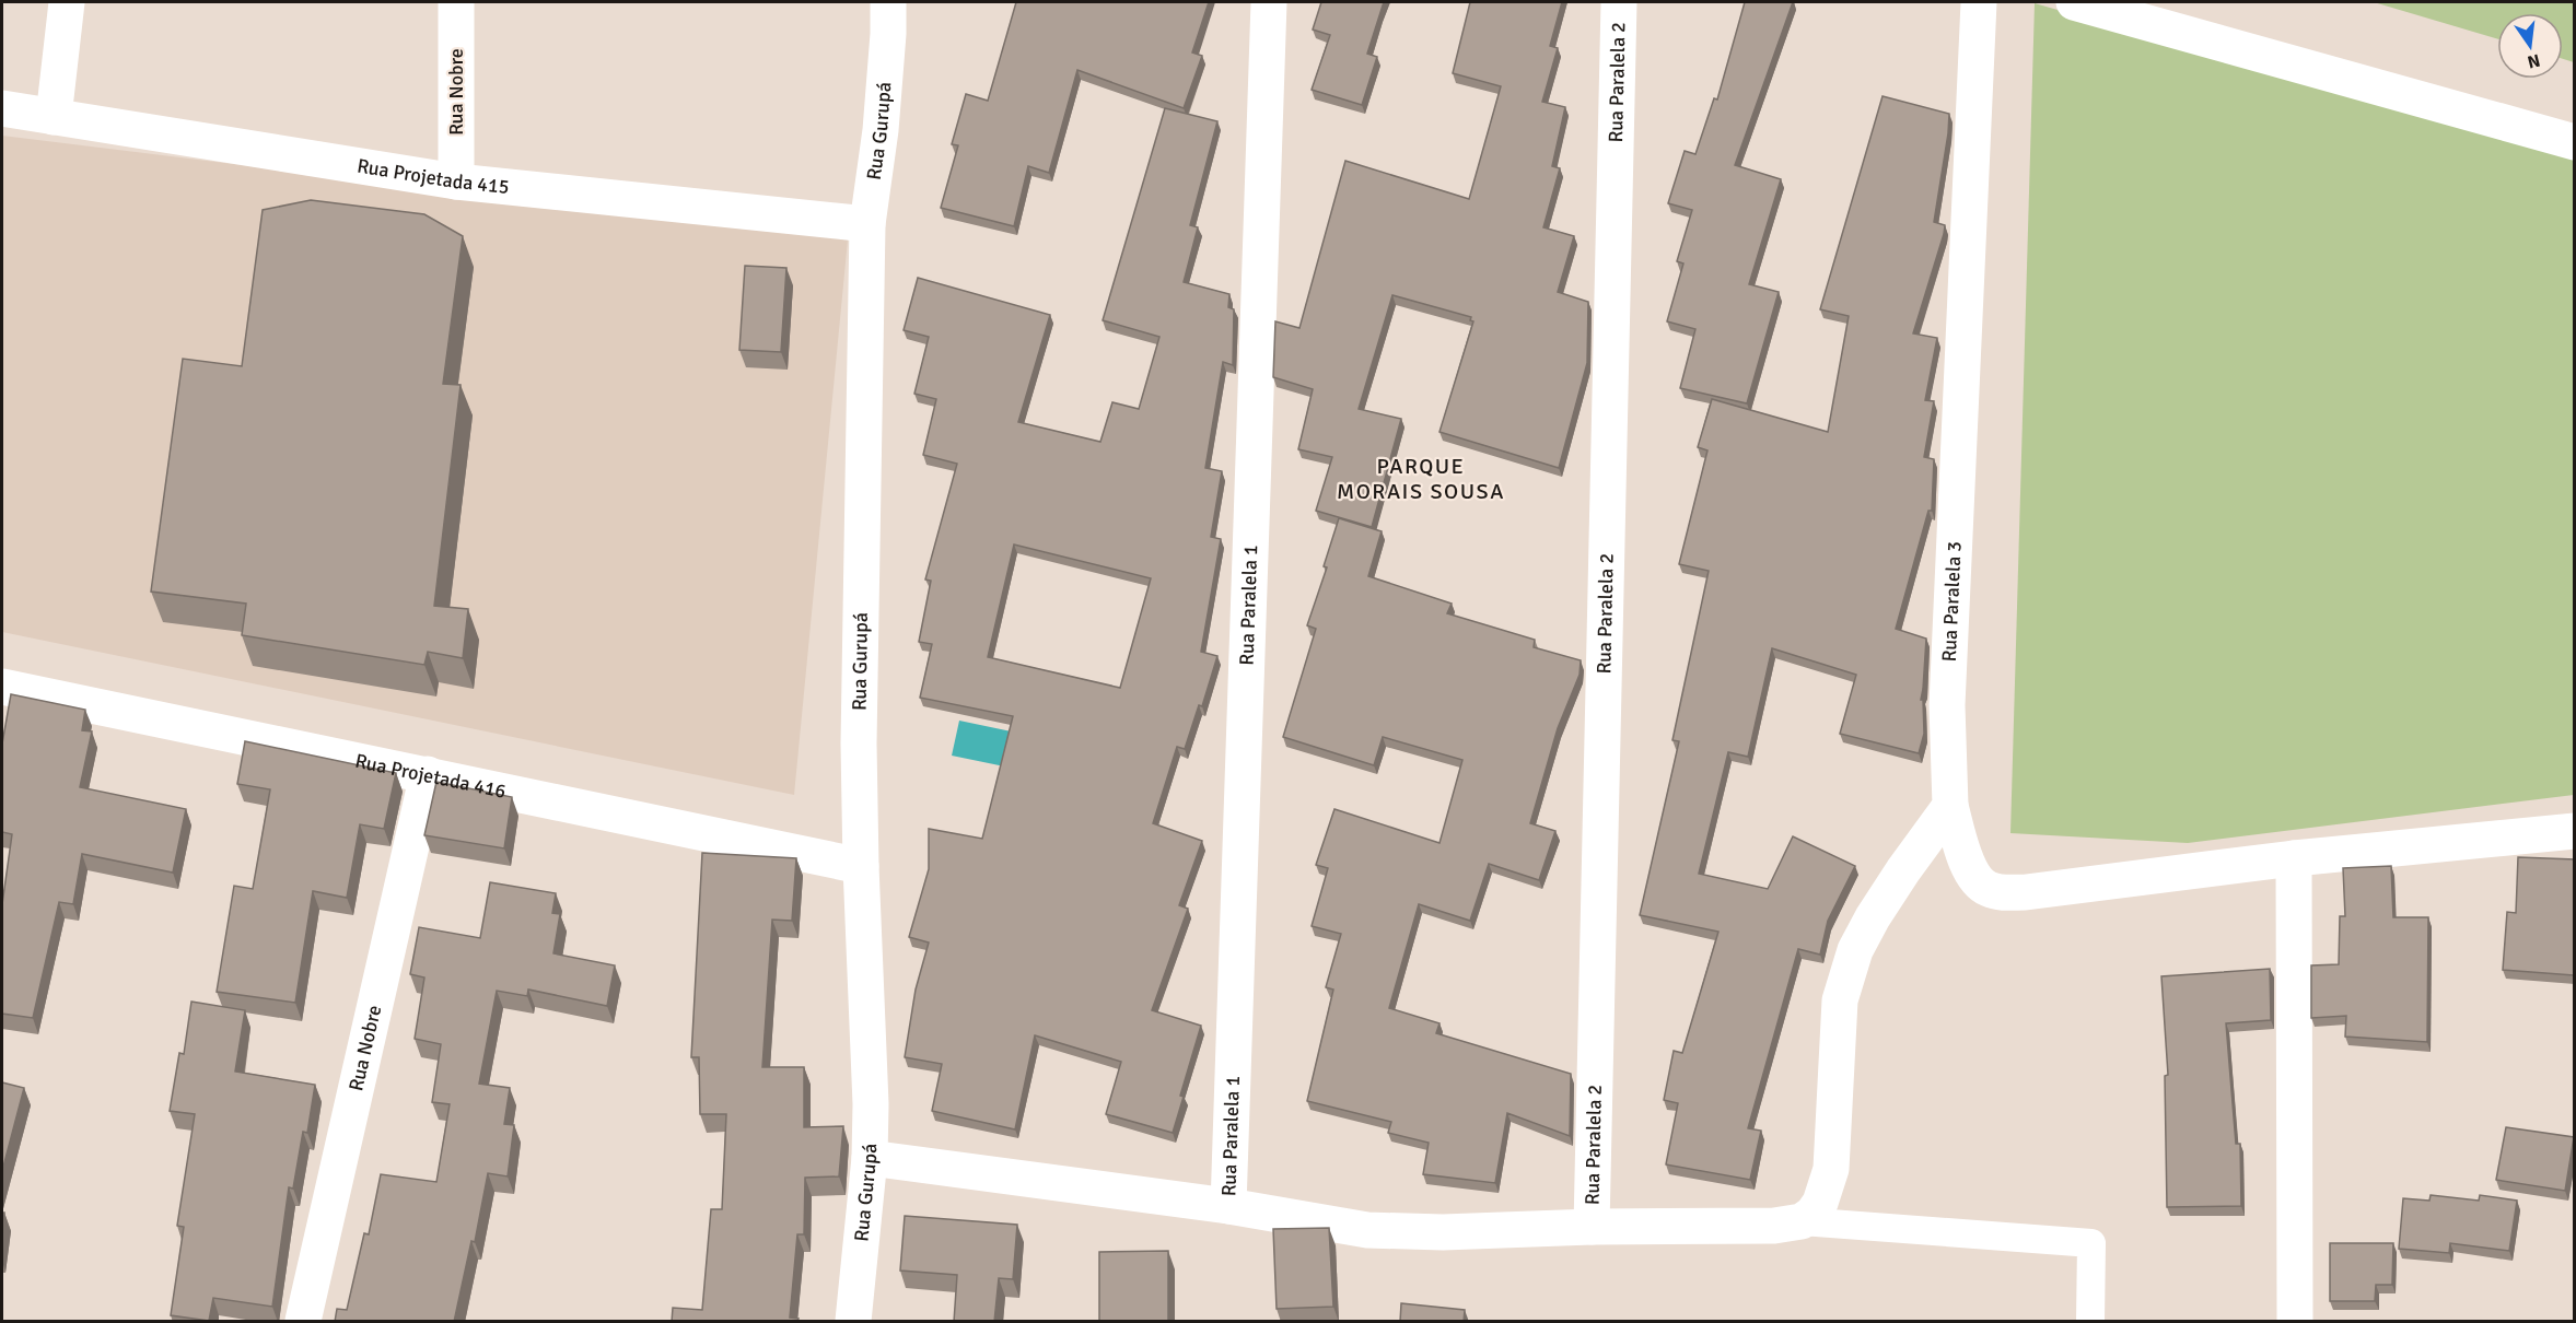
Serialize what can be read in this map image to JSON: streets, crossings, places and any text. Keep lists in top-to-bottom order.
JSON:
{
  "streets": {
    "street": [
      "Rua Paralela 2",
      "Rua Nobre",
      "Rua Gurupá",
      "Rua Projetada 415",
      "Rua Paralela 3",
      "Rua Paralela 1",
      "Rua Projetada 416"
    ]
  },
  "crossings": [
    ["Rua Nobre", "Rua Projetada 415"],
    ["Rua Nobre", "Rua Projetada 416"],
    ["Rua Gurupá", "Rua Projetada 415"],
    ["Rua Gurupá", "Rua Projetada 416"]
  ],
  "districts": ["PARQUE MORAIS SOUSA"],
  "north": "bottom"
}
